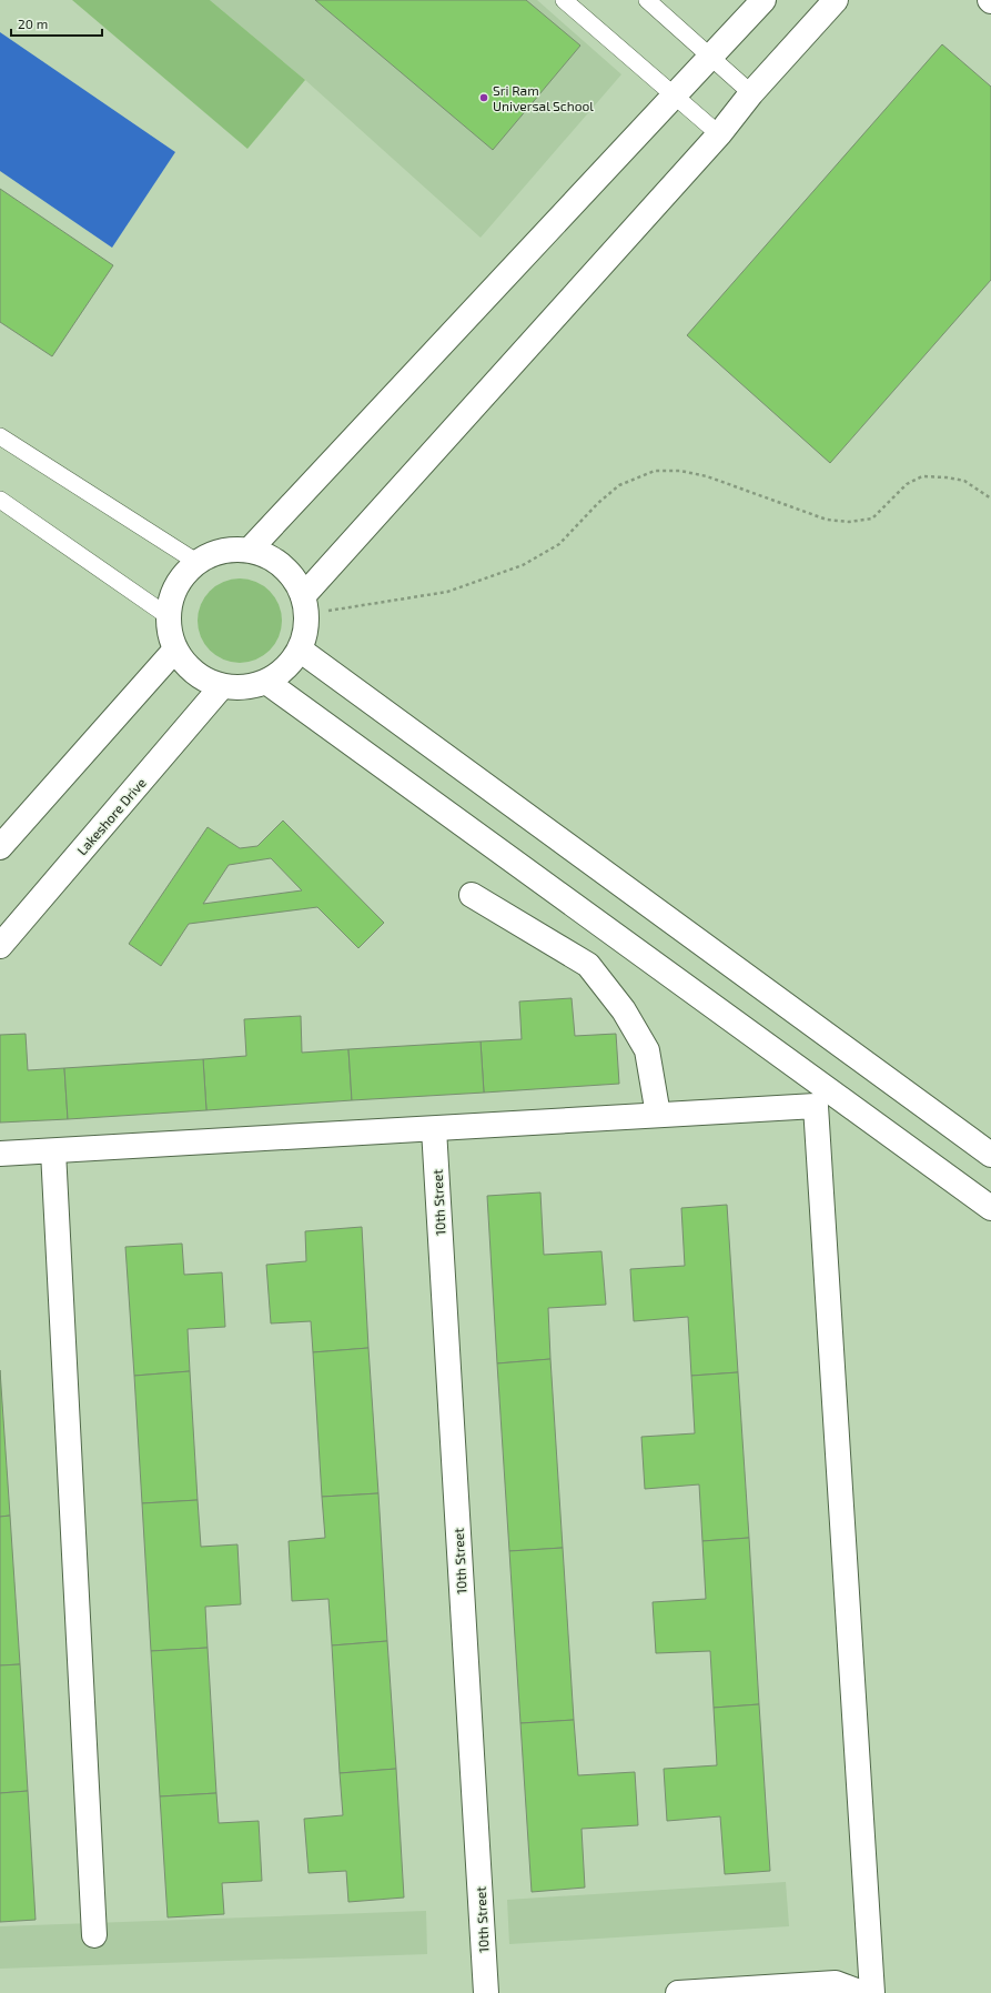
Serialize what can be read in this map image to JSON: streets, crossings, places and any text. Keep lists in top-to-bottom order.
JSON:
{
  "streets": {
    "street": ["Lakeshore Drive", "10th Street"]
  },
  "places": ["Sri Ram Universal School"],
  "scale_bar": "20 m"
}
